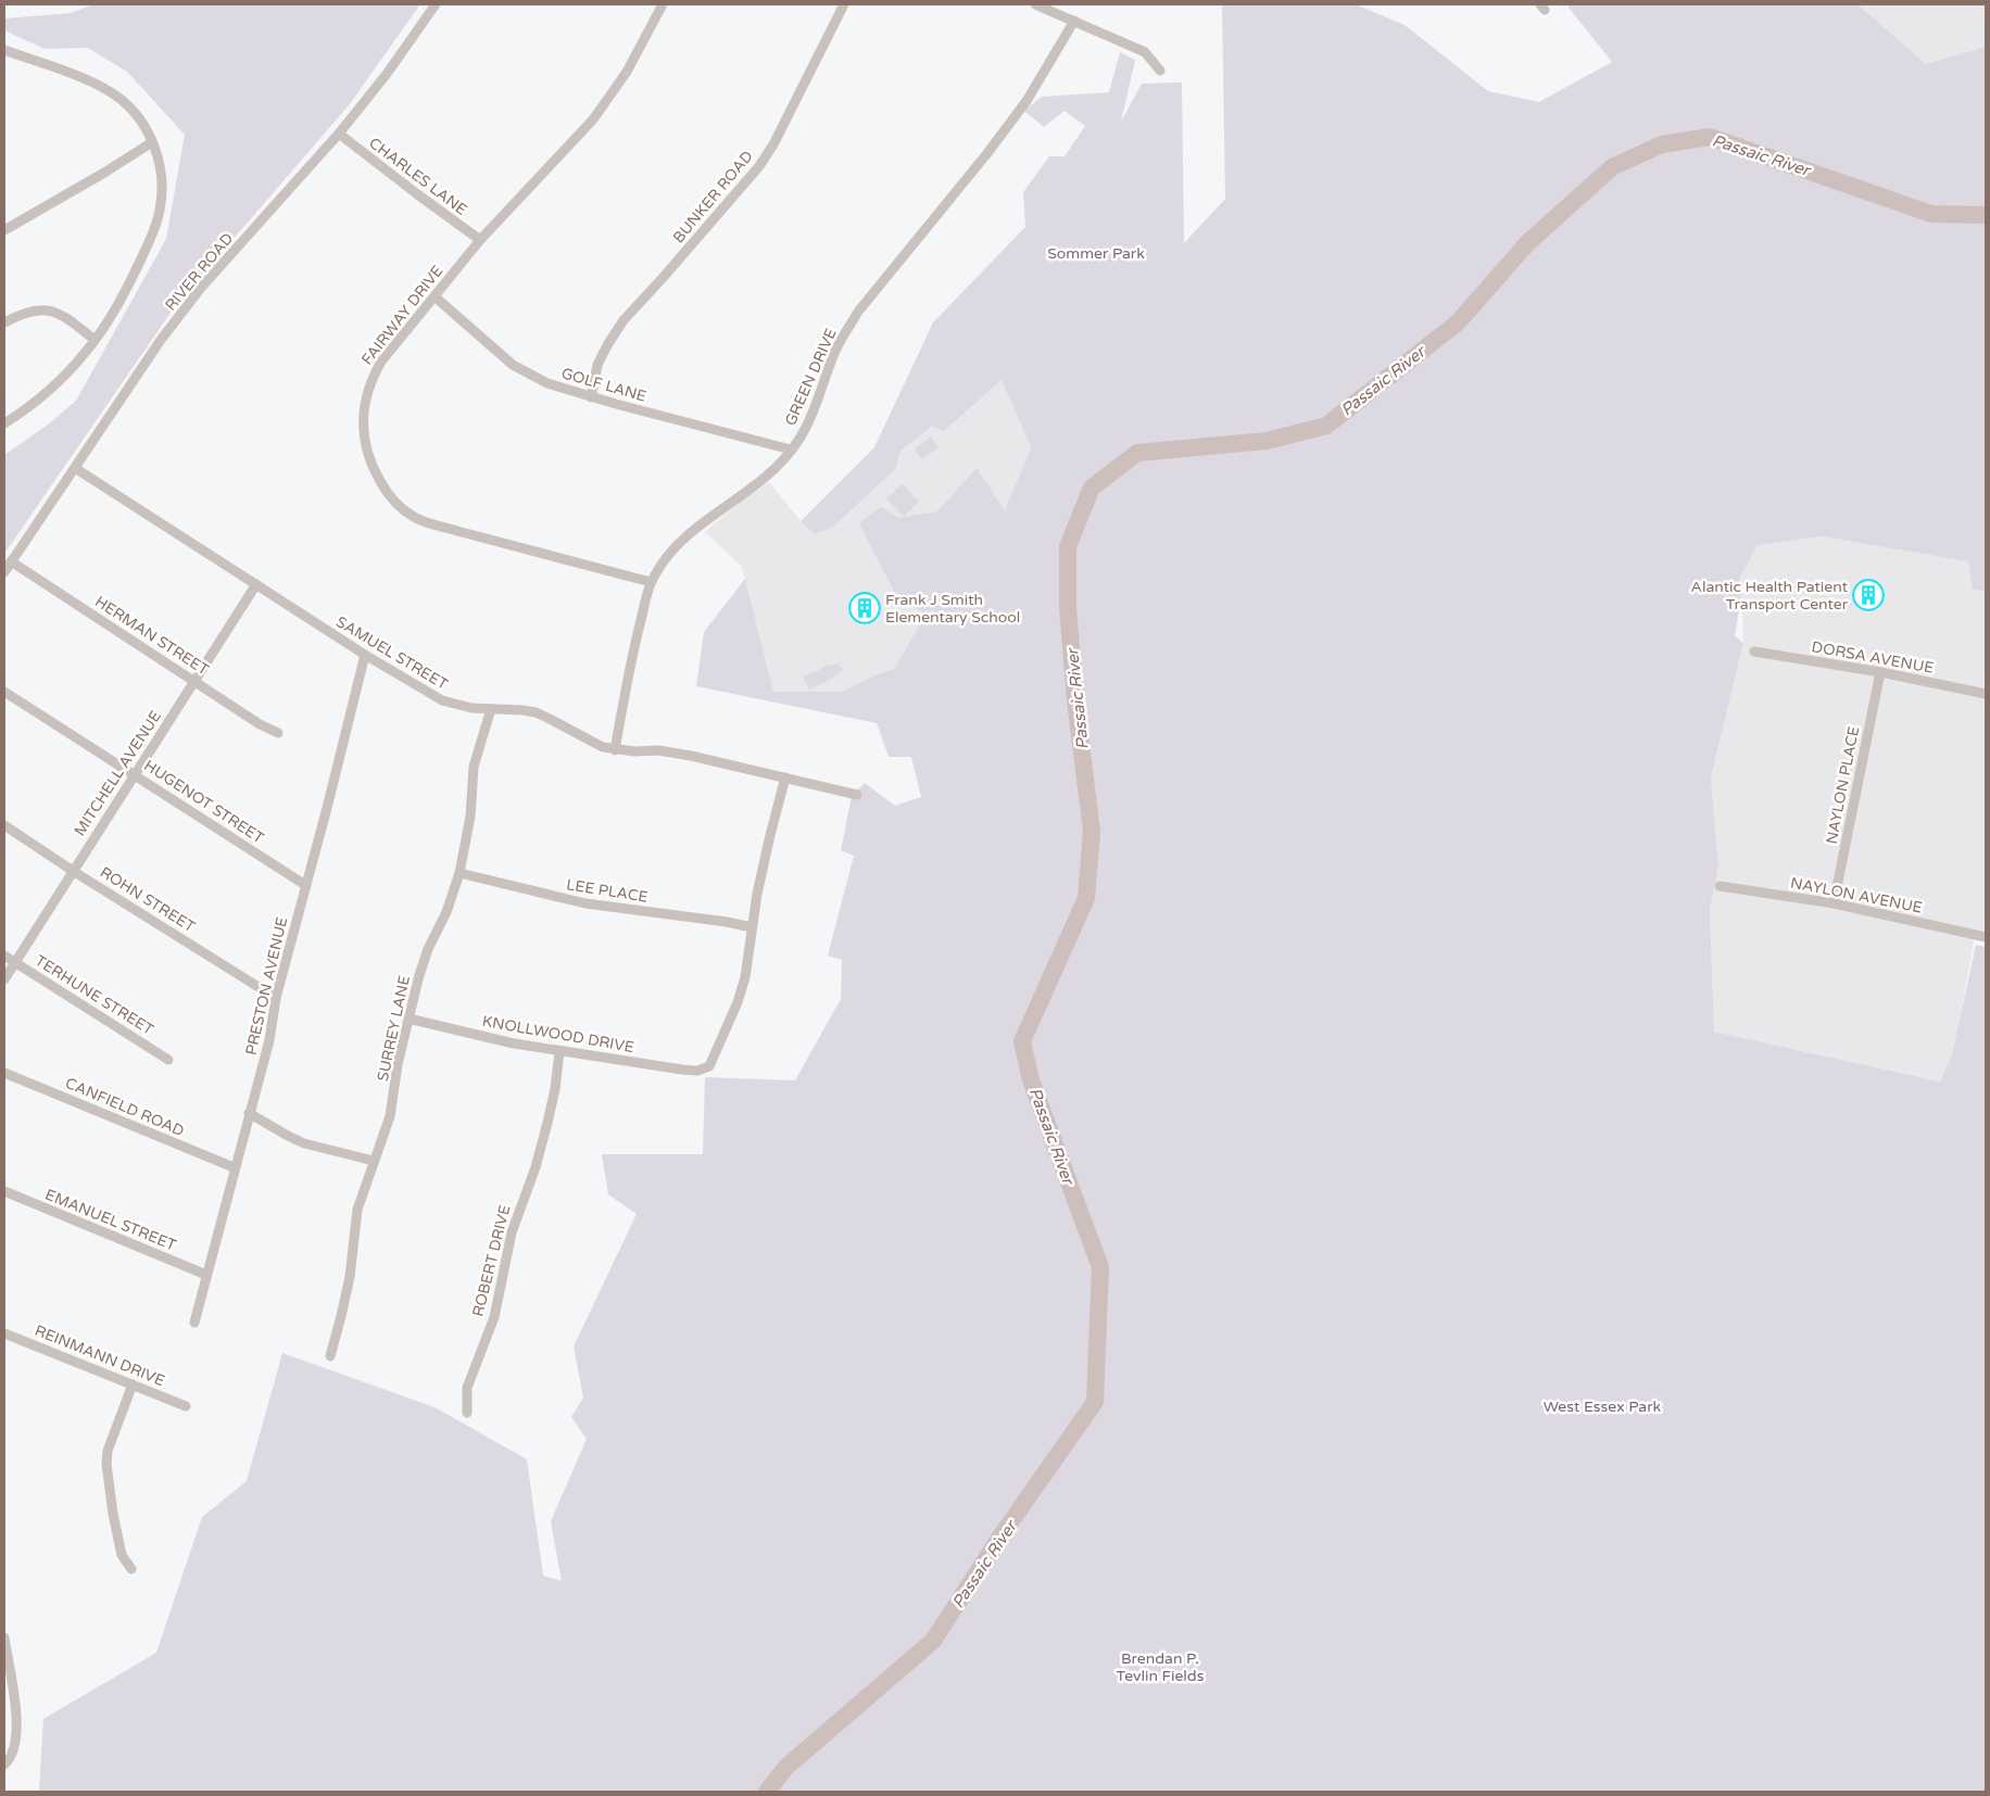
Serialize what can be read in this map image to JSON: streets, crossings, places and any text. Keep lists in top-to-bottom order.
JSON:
{
  "streets": {
    "street": [
      "CHARLES LANE",
      "BUNKER ROAD",
      "RIVER ROAD",
      "FAIRWAY DRIVE",
      "GREEN DRIVE",
      "GOLF LANE",
      "HERMAN STREET",
      "SAMUEL STREET",
      "DORSA AVENUE",
      "MITCHELL AVENUE",
      "NAYLON PLACE",
      "HUGENOT STREET",
      "LEE PLACE",
      "NAYLON AVENUE",
      "ROHN STREET",
      "PRESTON AVENUE",
      "TERHUNE STREET",
      "SURREY LANE",
      "KNOLLWOOD DRIVE",
      "CANFIELD ROAD",
      "EMANUEL STREET",
      "ROBERT DRIVE",
      "REINMANN DRIVE"
    ]
  },
  "crossings": [
    ["CHARLES LANE", "RIVER ROAD"],
    ["CHARLES LANE", "FAIRWAY DRIVE"],
    ["BUNKER ROAD", "GOLF LANE"],
    ["RIVER ROAD", "HERMAN STREET"],
    ["RIVER ROAD", "SAMUEL STREET"],
    ["FAIRWAY DRIVE", "GREEN DRIVE"],
    ["FAIRWAY DRIVE", "GOLF LANE"],
    ["GREEN DRIVE", "GOLF LANE"],
    ["GREEN DRIVE", "SAMUEL STREET"],
    ["HERMAN STREET", "MITCHELL AVENUE"],
    ["SAMUEL STREET", "MITCHELL AVENUE"],
    ["SAMUEL STREET", "PRESTON AVENUE"],
    ["SAMUEL STREET", "SURREY LANE"],
    ["DORSA AVENUE", "NAYLON PLACE"],
    ["MITCHELL AVENUE", "HUGENOT STREET"],
    ["MITCHELL AVENUE", "ROHN STREET"],
    ["MITCHELL AVENUE", "TERHUNE STREET"],
    ["NAYLON PLACE", "NAYLON AVENUE"],
    ["HUGENOT STREET", "PRESTON AVENUE"],
    ["LEE PLACE", "SURREY LANE"],
    ["LEE PLACE", "KNOLLWOOD DRIVE"],
    ["ROHN STREET", "PRESTON AVENUE"],
    ["PRESTON AVENUE", "CANFIELD ROAD"],
    ["PRESTON AVENUE", "EMANUEL STREET"],
    ["SURREY LANE", "KNOLLWOOD DRIVE"],
    ["KNOLLWOOD DRIVE", "ROBERT DRIVE"]
  ],
  "water": ["Passaic River"],
  "parks": ["Sommer Park", "West Essex Park", "Brendan P. Tevlin Fields"],
  "places": {
    "building": ["Alantic Health Patient Transport Center", "Frank J Smith Elementary School"]
  }
}
